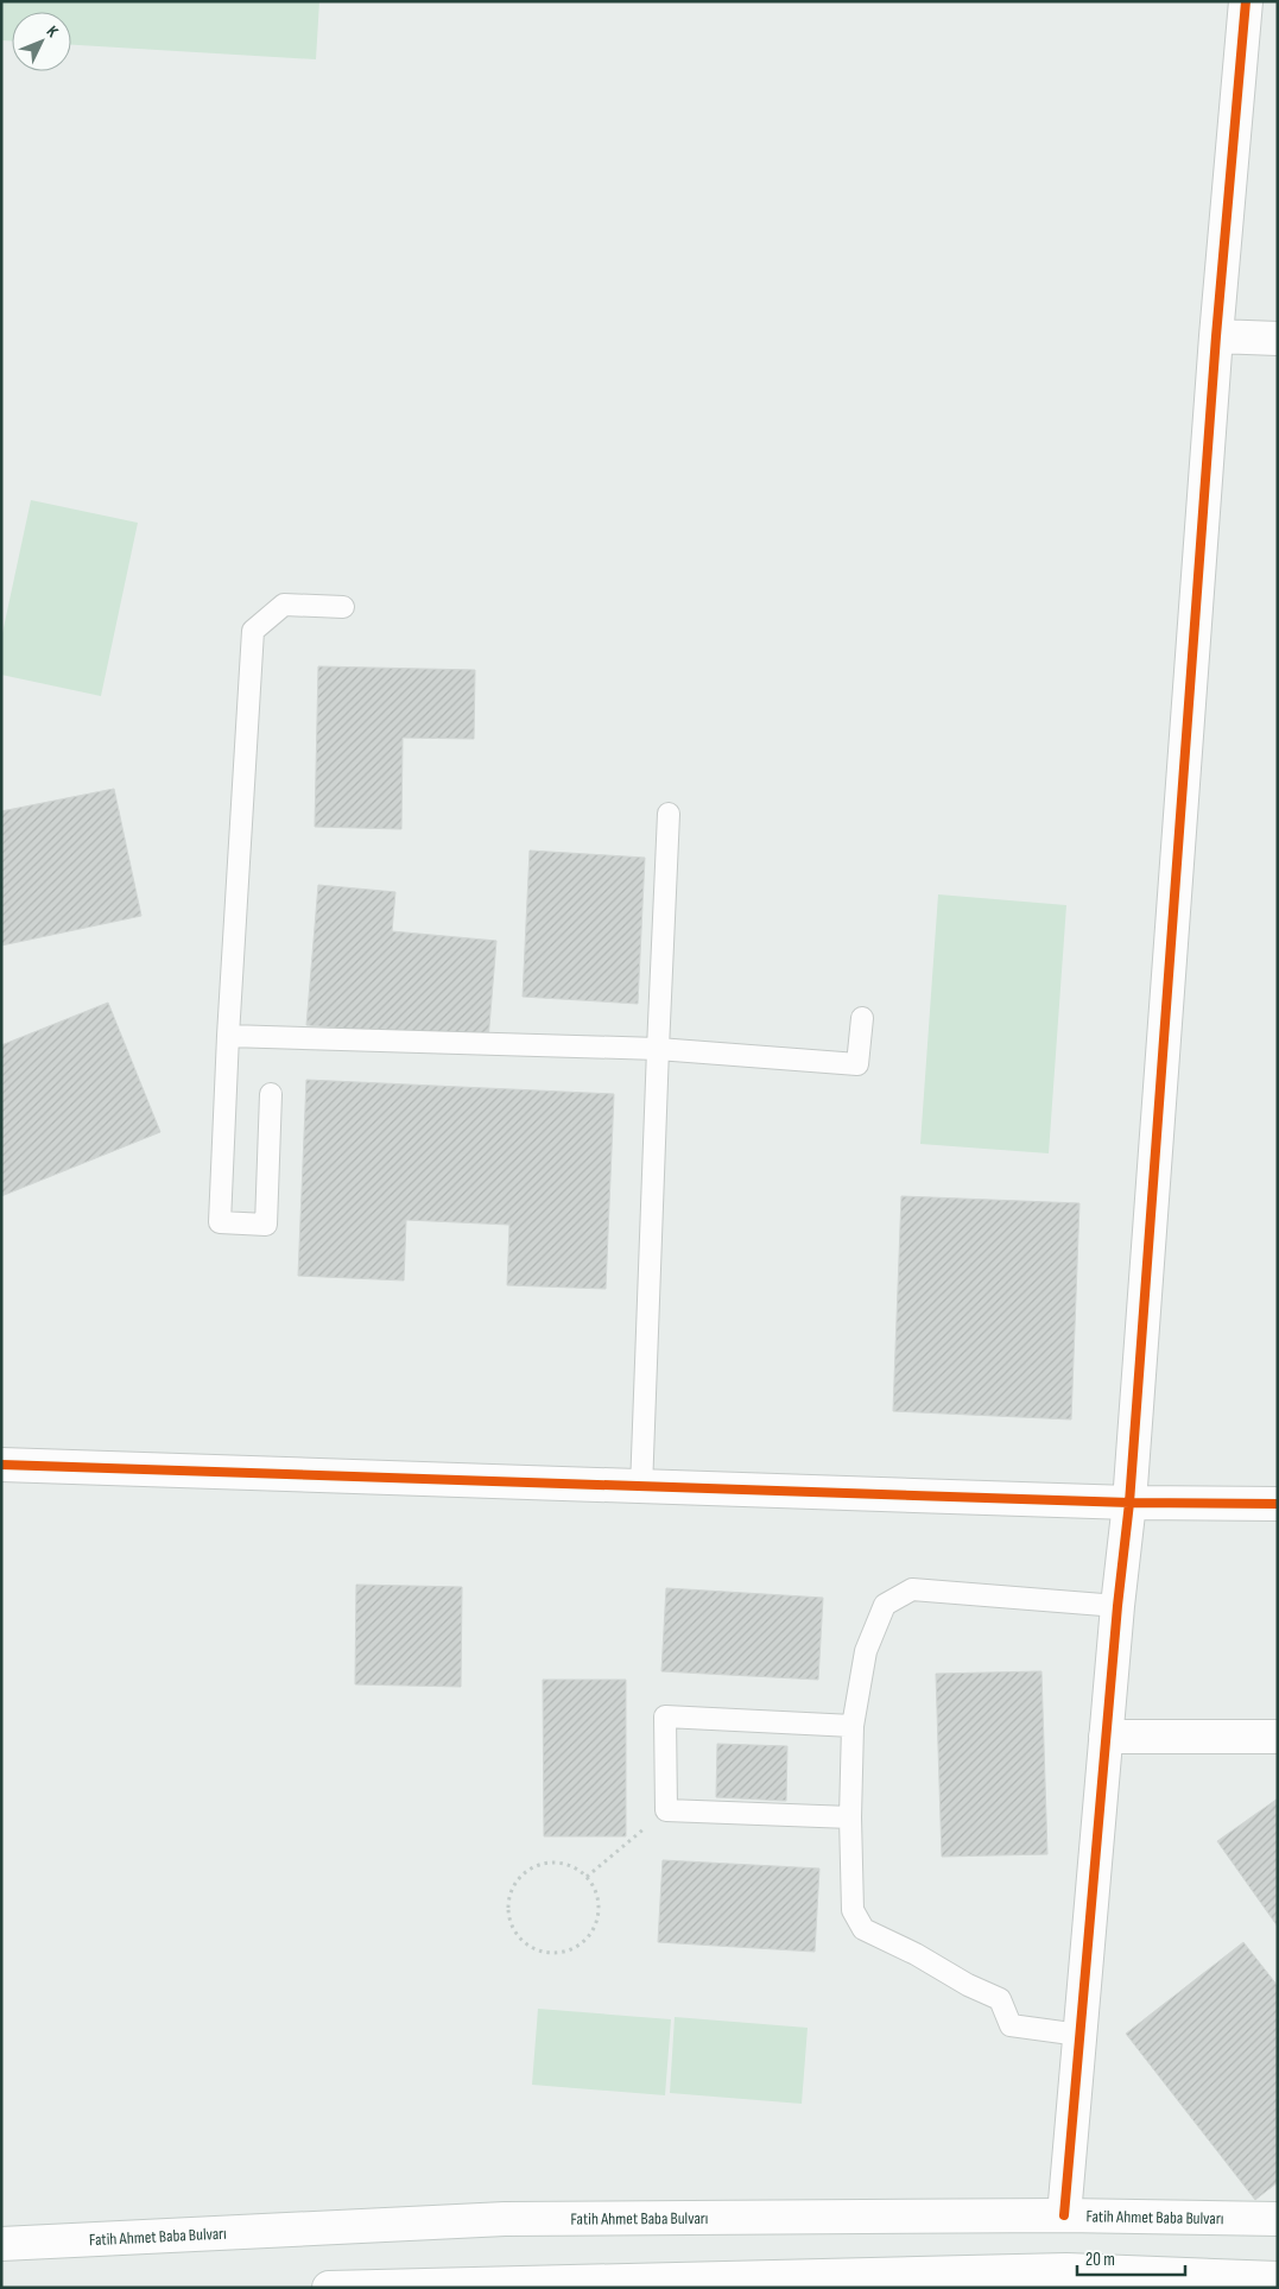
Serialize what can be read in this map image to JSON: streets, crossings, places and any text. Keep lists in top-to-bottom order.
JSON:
{
  "streets": {
    "street": ["Fatih Ahmet Baba Bulvarı"]
  },
  "scale_bar": "20 m",
  "north": "top right"
}
